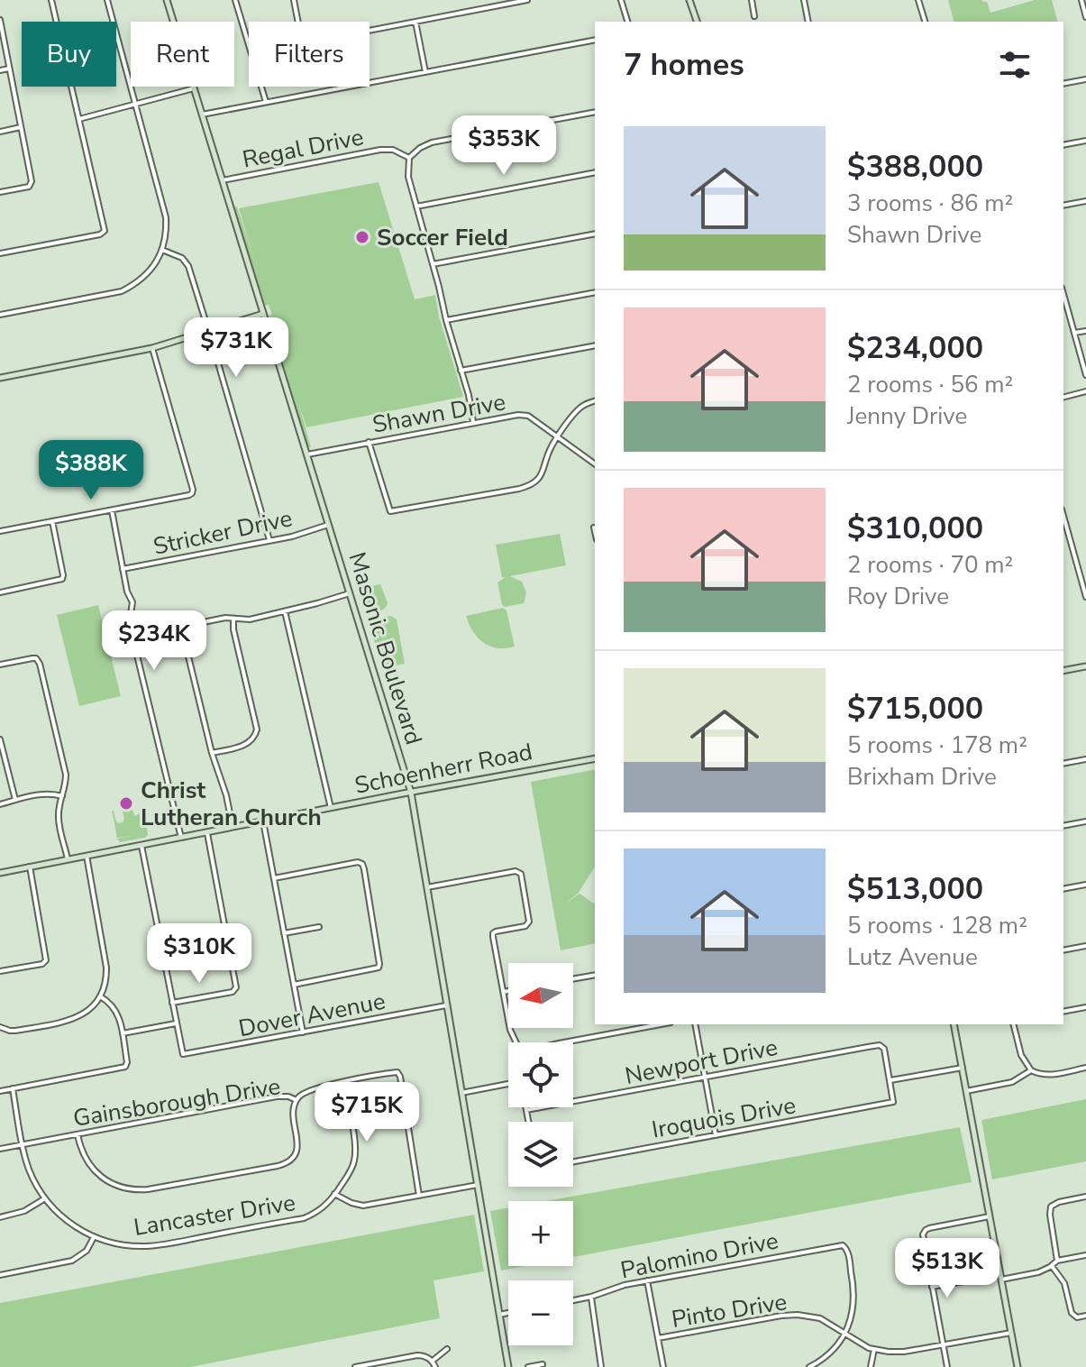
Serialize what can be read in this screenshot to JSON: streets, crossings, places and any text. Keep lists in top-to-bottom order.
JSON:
{
  "streets": {
    "street": [
      "Regal Drive",
      "Shawn Drive",
      "Stricker Drive",
      "Masonic Boulevard",
      "Schoenherr Road",
      "Dover Avenue",
      "Newport Drive",
      "Gainsborough Drive",
      "Iroquois Drive",
      "Lancaster Drive",
      "Palomino Drive",
      "Pinto Drive"
    ]
  },
  "crossings": [
    ["Regal Drive", "Masonic Boulevard"],
    ["Shawn Drive", "Masonic Boulevard"],
    ["Stricker Drive", "Masonic Boulevard"],
    ["Masonic Boulevard", "Schoenherr Road"],
    ["Masonic Boulevard", "Dover Avenue"],
    ["Newport Drive", "Iroquois Drive"],
    ["Gainsborough Drive", "Lancaster Drive"],
    ["Palomino Drive", "Pinto Drive"]
  ],
  "places": ["Soccer Field", "Christ Lutheran Church"],
  "north": "left",
  "page": {
    "chip": ["Buy", "Rent", "Filters"],
    "heading": "7 homes",
    "list": [
      {
        "name": "$388,000",
        "note": "3 rooms · 86 m² · Shawn Drive"
      },
      {
        "name": "$234,000",
        "note": "2 rooms · 56 m² · Jenny Drive"
      },
      {
        "name": "$310,000",
        "note": "2 rooms · 70 m² · Roy Drive"
      },
      {
        "name": "$715,000",
        "note": "5 rooms · 178 m² · Brixham Drive"
      },
      {
        "name": "$513,000",
        "note": "5 rooms · 128 m² · Lutz Avenue"
      }
    ],
    "price": [
      "$353K",
      "$731K",
      "$388K",
      "$234K",
      "$310K",
      "$715K",
      "$513K"
    ],
    "map_buttons": ["+", "−"]
  }
}
